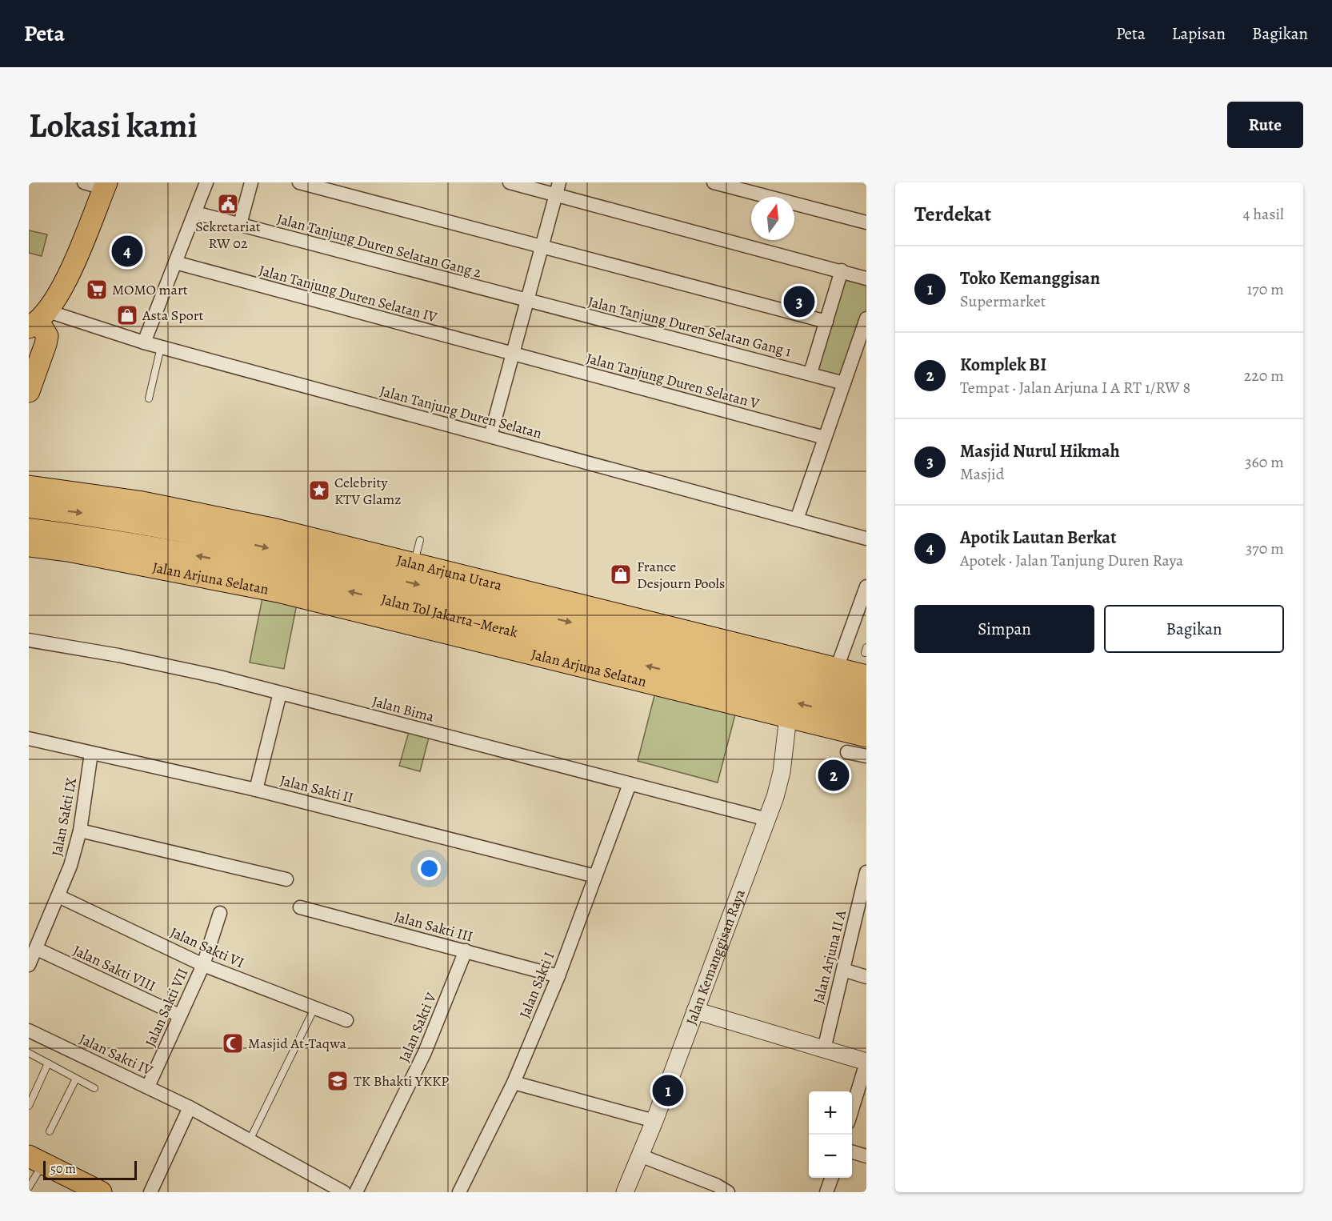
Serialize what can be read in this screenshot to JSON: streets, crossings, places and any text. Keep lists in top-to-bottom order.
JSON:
{
  "streets": {
    "highway": ["Jalan Tol Jakarta–Merak"],
    "main road": ["Jalan Arjuna Utara", "Jalan Arjuna Selatan"],
    "street": [
      "Jalan Tanjung Duren Selatan Gang 2",
      "Jalan Tanjung Duren Selatan IV",
      "Jalan Tanjung Duren Selatan Gang 1",
      "Jalan Tanjung Duren Selatan V",
      "Jalan Tanjung Duren Selatan",
      "Jalan Bima",
      "Jalan Sakti II",
      "Jalan Sakti IX",
      "Jalan Sakti III",
      "Jalan Sakti VI",
      "Jalan Kemanggisan Raya",
      "Jalan Arjuna II A",
      "Jalan Sakti VIII",
      "Jalan Sakti I",
      "Jalan Sakti VII",
      "Jalan Sakti V",
      "Jalan Sakti IV"
    ]
  },
  "crossings": [
    ["Jalan Tanjung Duren Selatan Gang 2", "Jalan Tanjung Duren Selatan Gang 1"],
    ["Jalan Tanjung Duren Selatan IV", "Jalan Tanjung Duren Selatan V"],
    ["Jalan Arjuna Selatan", "Jalan Kemanggisan Raya"],
    ["Jalan Bima", "Jalan Kemanggisan Raya"],
    ["Jalan Bima", "Jalan Sakti I"],
    ["Jalan Sakti II", "Jalan Sakti IX"],
    ["Jalan Sakti II", "Jalan Sakti I"],
    ["Jalan Sakti IX", "Jalan Sakti VI"],
    ["Jalan Sakti IX", "Jalan Sakti VIII"],
    ["Jalan Sakti III", "Jalan Sakti I"],
    ["Jalan Sakti III", "Jalan Sakti V"],
    ["Jalan Sakti VI", "Jalan Sakti VII"],
    ["Jalan Sakti VIII", "Jalan Sakti VII"],
    ["Jalan Sakti VII", "Jalan Sakti IV"]
  ],
  "places": {
    "public building": ["Sekretariat RW 02"],
    "supermarket": ["MOMO mart"],
    "shop": ["Asta Sport", "France Desjourn Pools"],
    "place": ["Celebrity KTV Glamz"],
    "mosque": ["Masjid At-Taqwa"],
    "school or university": ["TK Bhakti YKKP"]
  },
  "scale_bar": "50 m",
  "north": "top",
  "page": {
    "header": "Peta",
    "nav": ["Peta", "Lapisan", "Bagikan"],
    "buttons": [
      "Rute",
      ["Simpan", "Bagikan"]
    ],
    "title": "Lokasi kami",
    "heading": ["Terdekat", "4 hasil"],
    "pins": [
      "4",
      "3",
      "2",
      "1"
    ],
    "list": [
      {
        "mark": "1",
        "name": "Toko Kemanggisan",
        "note": "Supermarket",
        "value": "170 m"
      },
      {
        "mark": "2",
        "name": "Komplek BI",
        "note": "Tempat · Jalan Arjuna I A RT 1/RW 8",
        "value": "220 m"
      },
      {
        "mark": "3",
        "name": "Masjid Nurul Hikmah",
        "note": "Masjid",
        "value": "360 m"
      },
      {
        "mark": "4",
        "name": "Apotik Lautan Berkat",
        "note": "Apotek · Jalan Tanjung Duren Raya",
        "value": "370 m"
      }
    ],
    "map_buttons": ["+", "−"],
    "scale": "50 m"
  }
}
